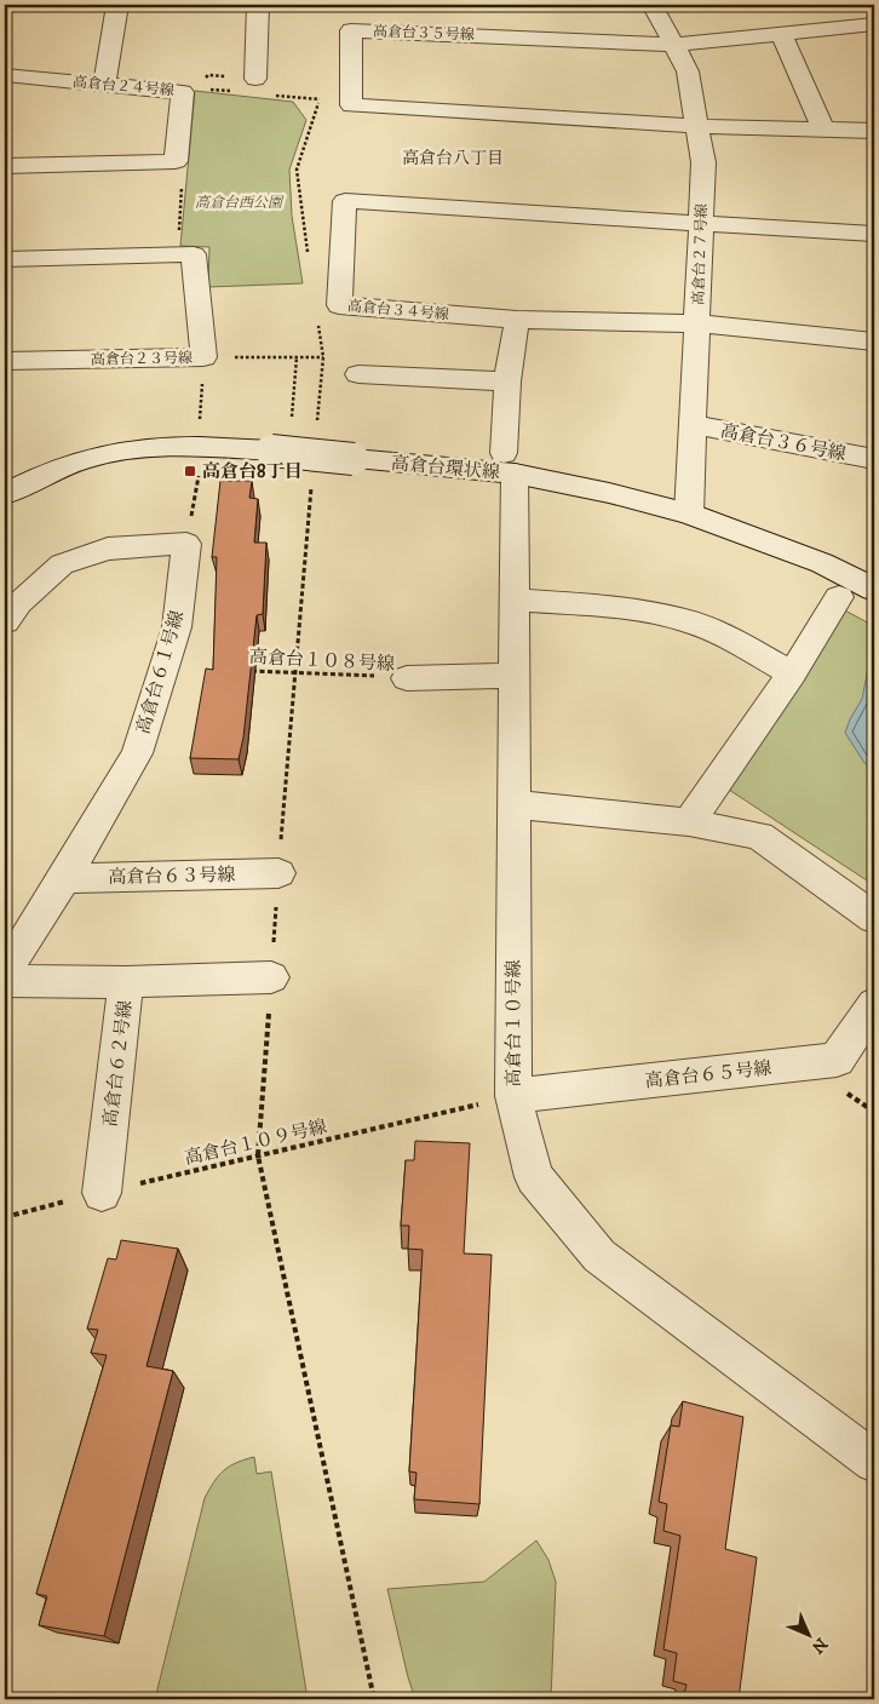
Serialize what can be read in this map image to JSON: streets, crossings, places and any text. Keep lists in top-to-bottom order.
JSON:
{
  "streets": {
    "street": [
      "高倉台３５号線",
      "高倉台２４号線",
      "高倉台２７号線",
      "高倉台３４号線",
      "高倉台２３号線",
      "高倉台３６号線",
      "高倉台環状線",
      "高倉台６１号線",
      "高倉台６３号線",
      "高倉台１０号線",
      "高倉台６２号線",
      "高倉台６５号線"
    ],
    "path": ["高倉台１０８号線", "高倉台１０９号線"]
  },
  "crossings": [
    ["高倉台３５号線", "高倉台２７号線"],
    ["高倉台２７号線", "高倉台３４号線"],
    ["高倉台２７号線", "高倉台３６号線"],
    ["高倉台２７号線", "高倉台環状線"],
    ["高倉台３４号線", "高倉台１０号線"],
    ["高倉台環状線", "高倉台１０号線"],
    ["高倉台６１号線", "高倉台６３号線"],
    ["高倉台１０号線", "高倉台６５号線"],
    ["高倉台１０号線", "高倉台１０９号線"],
    ["高倉台６２号線", "高倉台１０９号線"],
    ["高倉台６５号線", "高倉台１０９号線"]
  ],
  "districts": ["高倉台八丁目"],
  "parks": ["高倉台西公園"],
  "places": {
    "transit": ["高倉台8丁目"]
  },
  "north": "bottom right"
}
